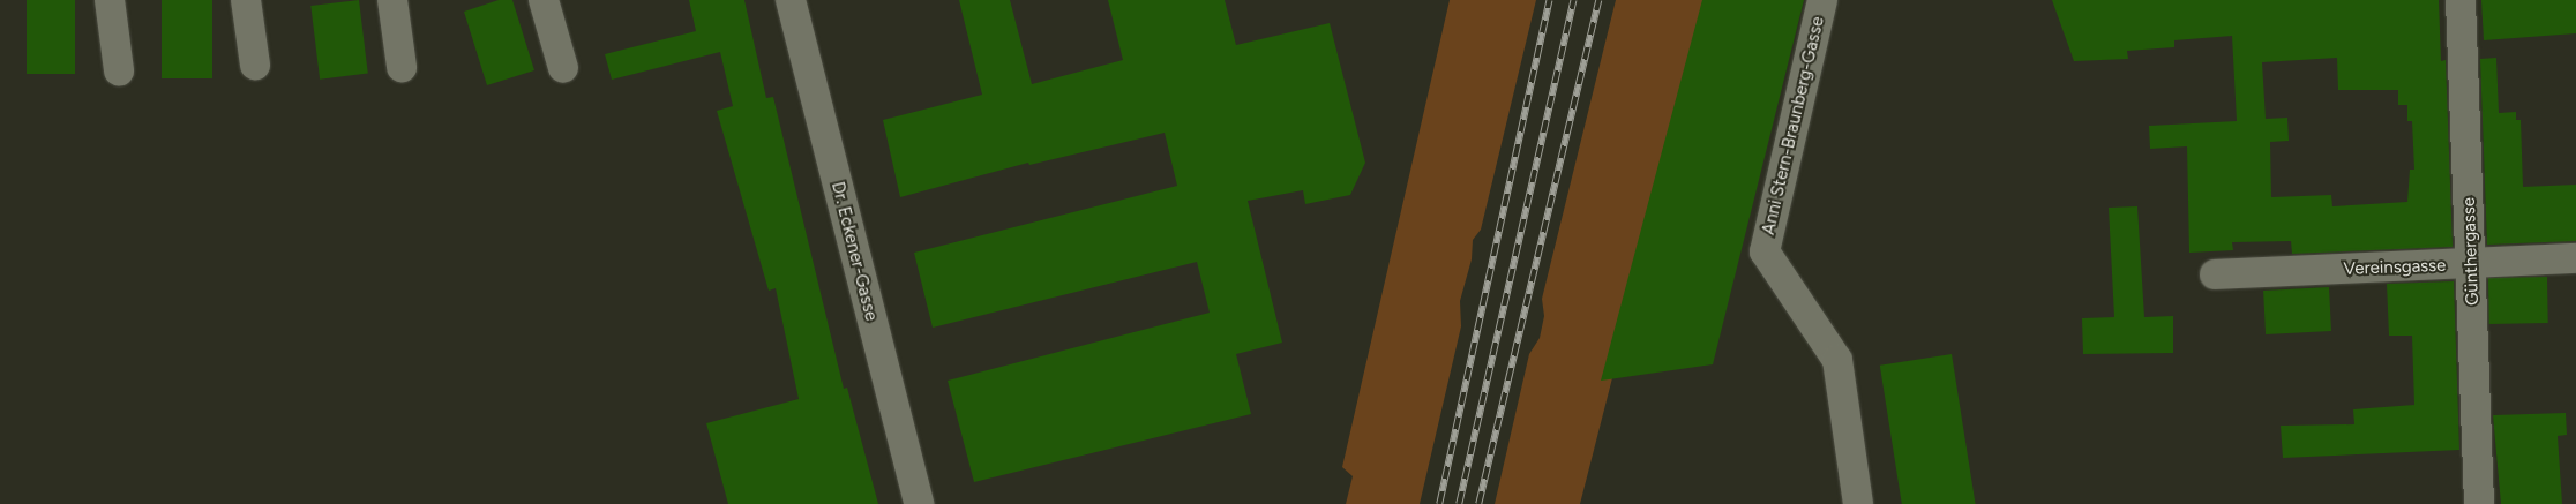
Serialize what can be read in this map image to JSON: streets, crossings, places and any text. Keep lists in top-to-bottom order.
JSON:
{
  "streets": {
    "street": [
      "Anni Stern-Braunberg-Gasse",
      "Dr. Eckener-Gasse",
      "Günthergasse",
      "Vereinsgasse"
    ]
  },
  "crossings": [
    ["Günthergasse", "Vereinsgasse"]
  ]
}
